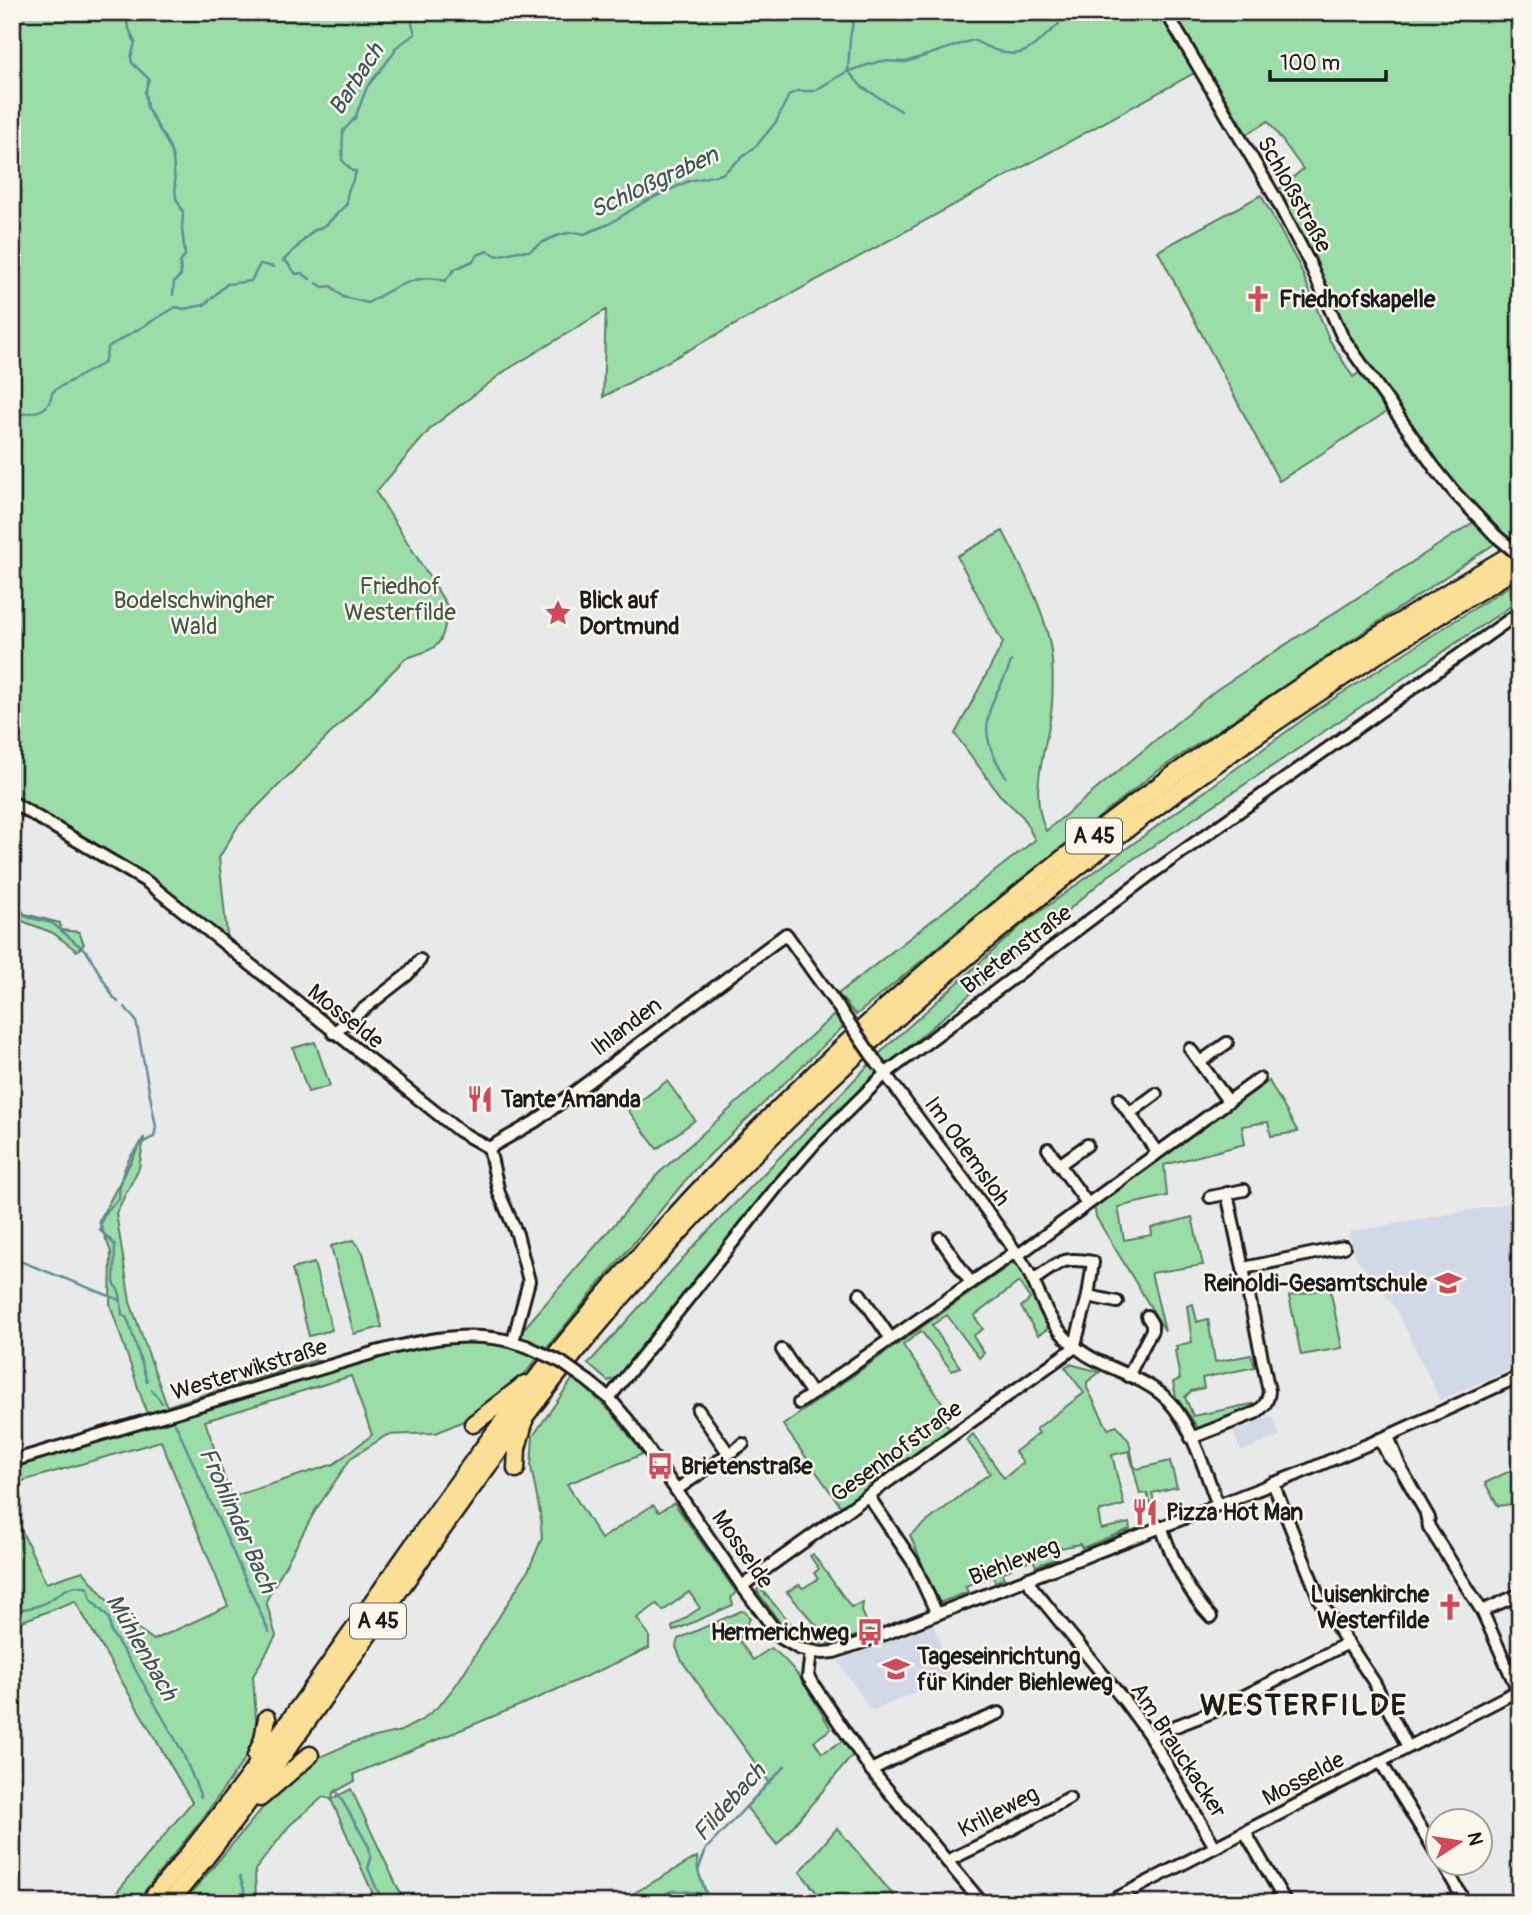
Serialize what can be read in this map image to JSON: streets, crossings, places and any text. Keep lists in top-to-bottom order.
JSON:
{
  "streets": {
    "highway": ["A 45"],
    "street": [
      "Schloßstraße",
      "Brietenstraße",
      "Mosselde",
      "Ihlanden",
      "Im Odemsloh",
      "Westerwikstraße",
      "Gesenhofstraße",
      "Biehleweg",
      "Am Brauckacker",
      "Krilleweg"
    ]
  },
  "crossings": [
    ["Brietenstraße", "Mosselde"],
    ["Brietenstraße", "Im Odemsloh"],
    ["Mosselde", "Ihlanden"],
    ["Mosselde", "Westerwikstraße"],
    ["Mosselde", "Gesenhofstraße"],
    ["Mosselde", "Biehleweg"],
    ["Mosselde", "Am Brauckacker"],
    ["Ihlanden", "Im Odemsloh"],
    ["Im Odemsloh", "Gesenhofstraße"],
    ["Im Odemsloh", "Biehleweg"],
    ["Biehleweg", "Am Brauckacker"]
  ],
  "districts": ["WESTERFILDE"],
  "water": [
    "Barbach",
    "Schloßgraben",
    "Frohlinder Bach",
    "Mühlenbach",
    "Fildebach"
  ],
  "parks": ["Friedhof Westerfilde", "Bodelschwingher Wald"],
  "places": {
    "church": ["Friedhofskapelle", "Luisenkirche Westerfilde"],
    "place": ["Blick auf Dortmund"],
    "restaurant": ["Tante Amanda", "Pizza Hot Man"],
    "school or university": ["Reinoldi-Gesamtschule", "Tageseinrichtung für Kinder Biehleweg"],
    "bus stop": ["Brietenstraße", "Hermerichweg"]
  },
  "scale_bar": "100 m",
  "north": "right"
}
